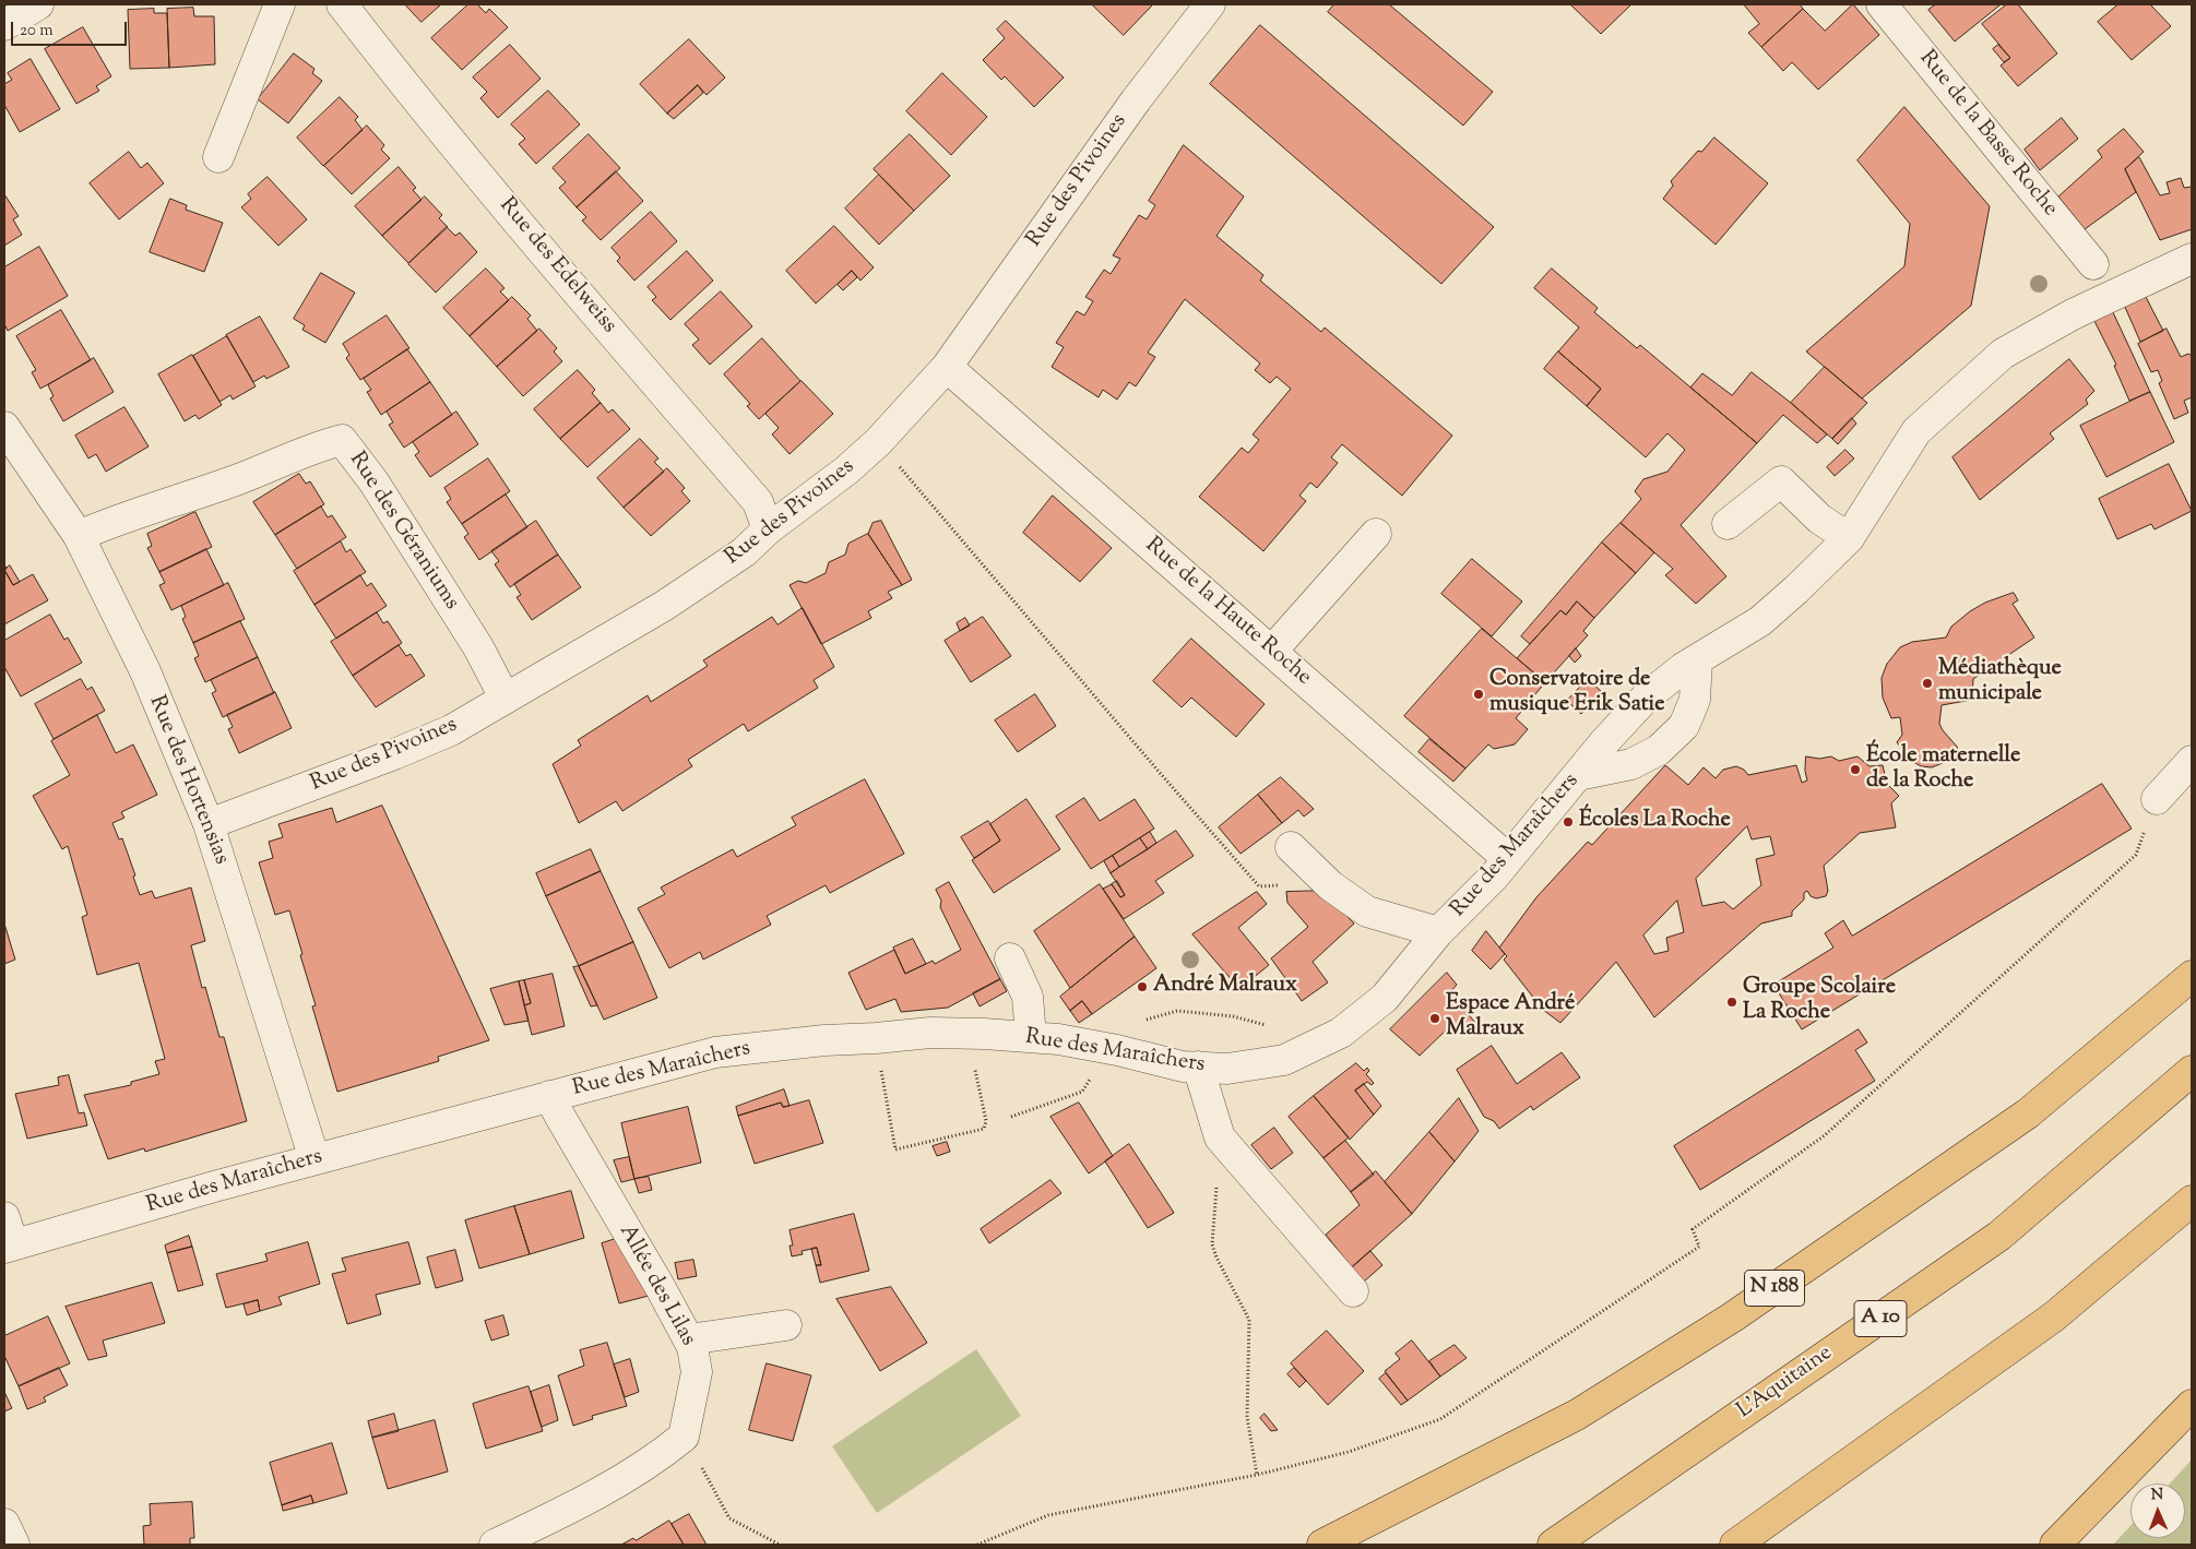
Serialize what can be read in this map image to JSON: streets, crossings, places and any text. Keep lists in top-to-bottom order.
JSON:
{
  "streets": {
    "highway": ["N 188", "A 10", "L'Aquitaine"],
    "street": [
      "Rue de la Basse Roche",
      "Rue des Pivoines",
      "Rue des Edelweiss",
      "Rue des Géraniums",
      "Rue de la Haute Roche",
      "Rue des Hortensias",
      "Rue des Maraîchers",
      "Allée des Lilas"
    ]
  },
  "crossings": [
    ["Rue des Pivoines", "Rue des Edelweiss"],
    ["Rue des Pivoines", "Rue des Géraniums"],
    ["Rue des Pivoines", "Rue de la Haute Roche"],
    ["Rue des Pivoines", "Rue des Hortensias"],
    ["Rue des Géraniums", "Rue des Hortensias"],
    ["Rue de la Haute Roche", "Rue des Maraîchers"],
    ["Rue des Hortensias", "Rue des Maraîchers"],
    ["Rue des Maraîchers", "Allée des Lilas"]
  ],
  "places": [
    "Médiathèque municipale",
    "Conservatoire de musique Erik Satie",
    "École maternelle de la Roche",
    "Écoles La Roche",
    "André Malraux",
    "Groupe Scolaire La Roche",
    "Espace André Malraux"
  ],
  "scale_bar": "20 m",
  "north": "top"
}
